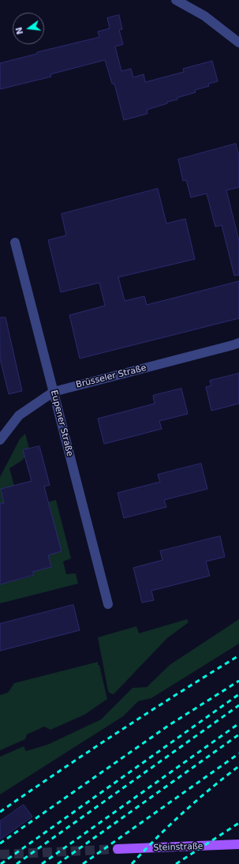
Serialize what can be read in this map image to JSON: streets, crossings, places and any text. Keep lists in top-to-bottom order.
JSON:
{
  "streets": {
    "main road": ["Steinstraße"],
    "street": ["Brüsseler Straße", "Eupener Straße"]
  },
  "crossings": [
    ["Brüsseler Straße", "Eupener Straße"]
  ],
  "north": "left"
}
